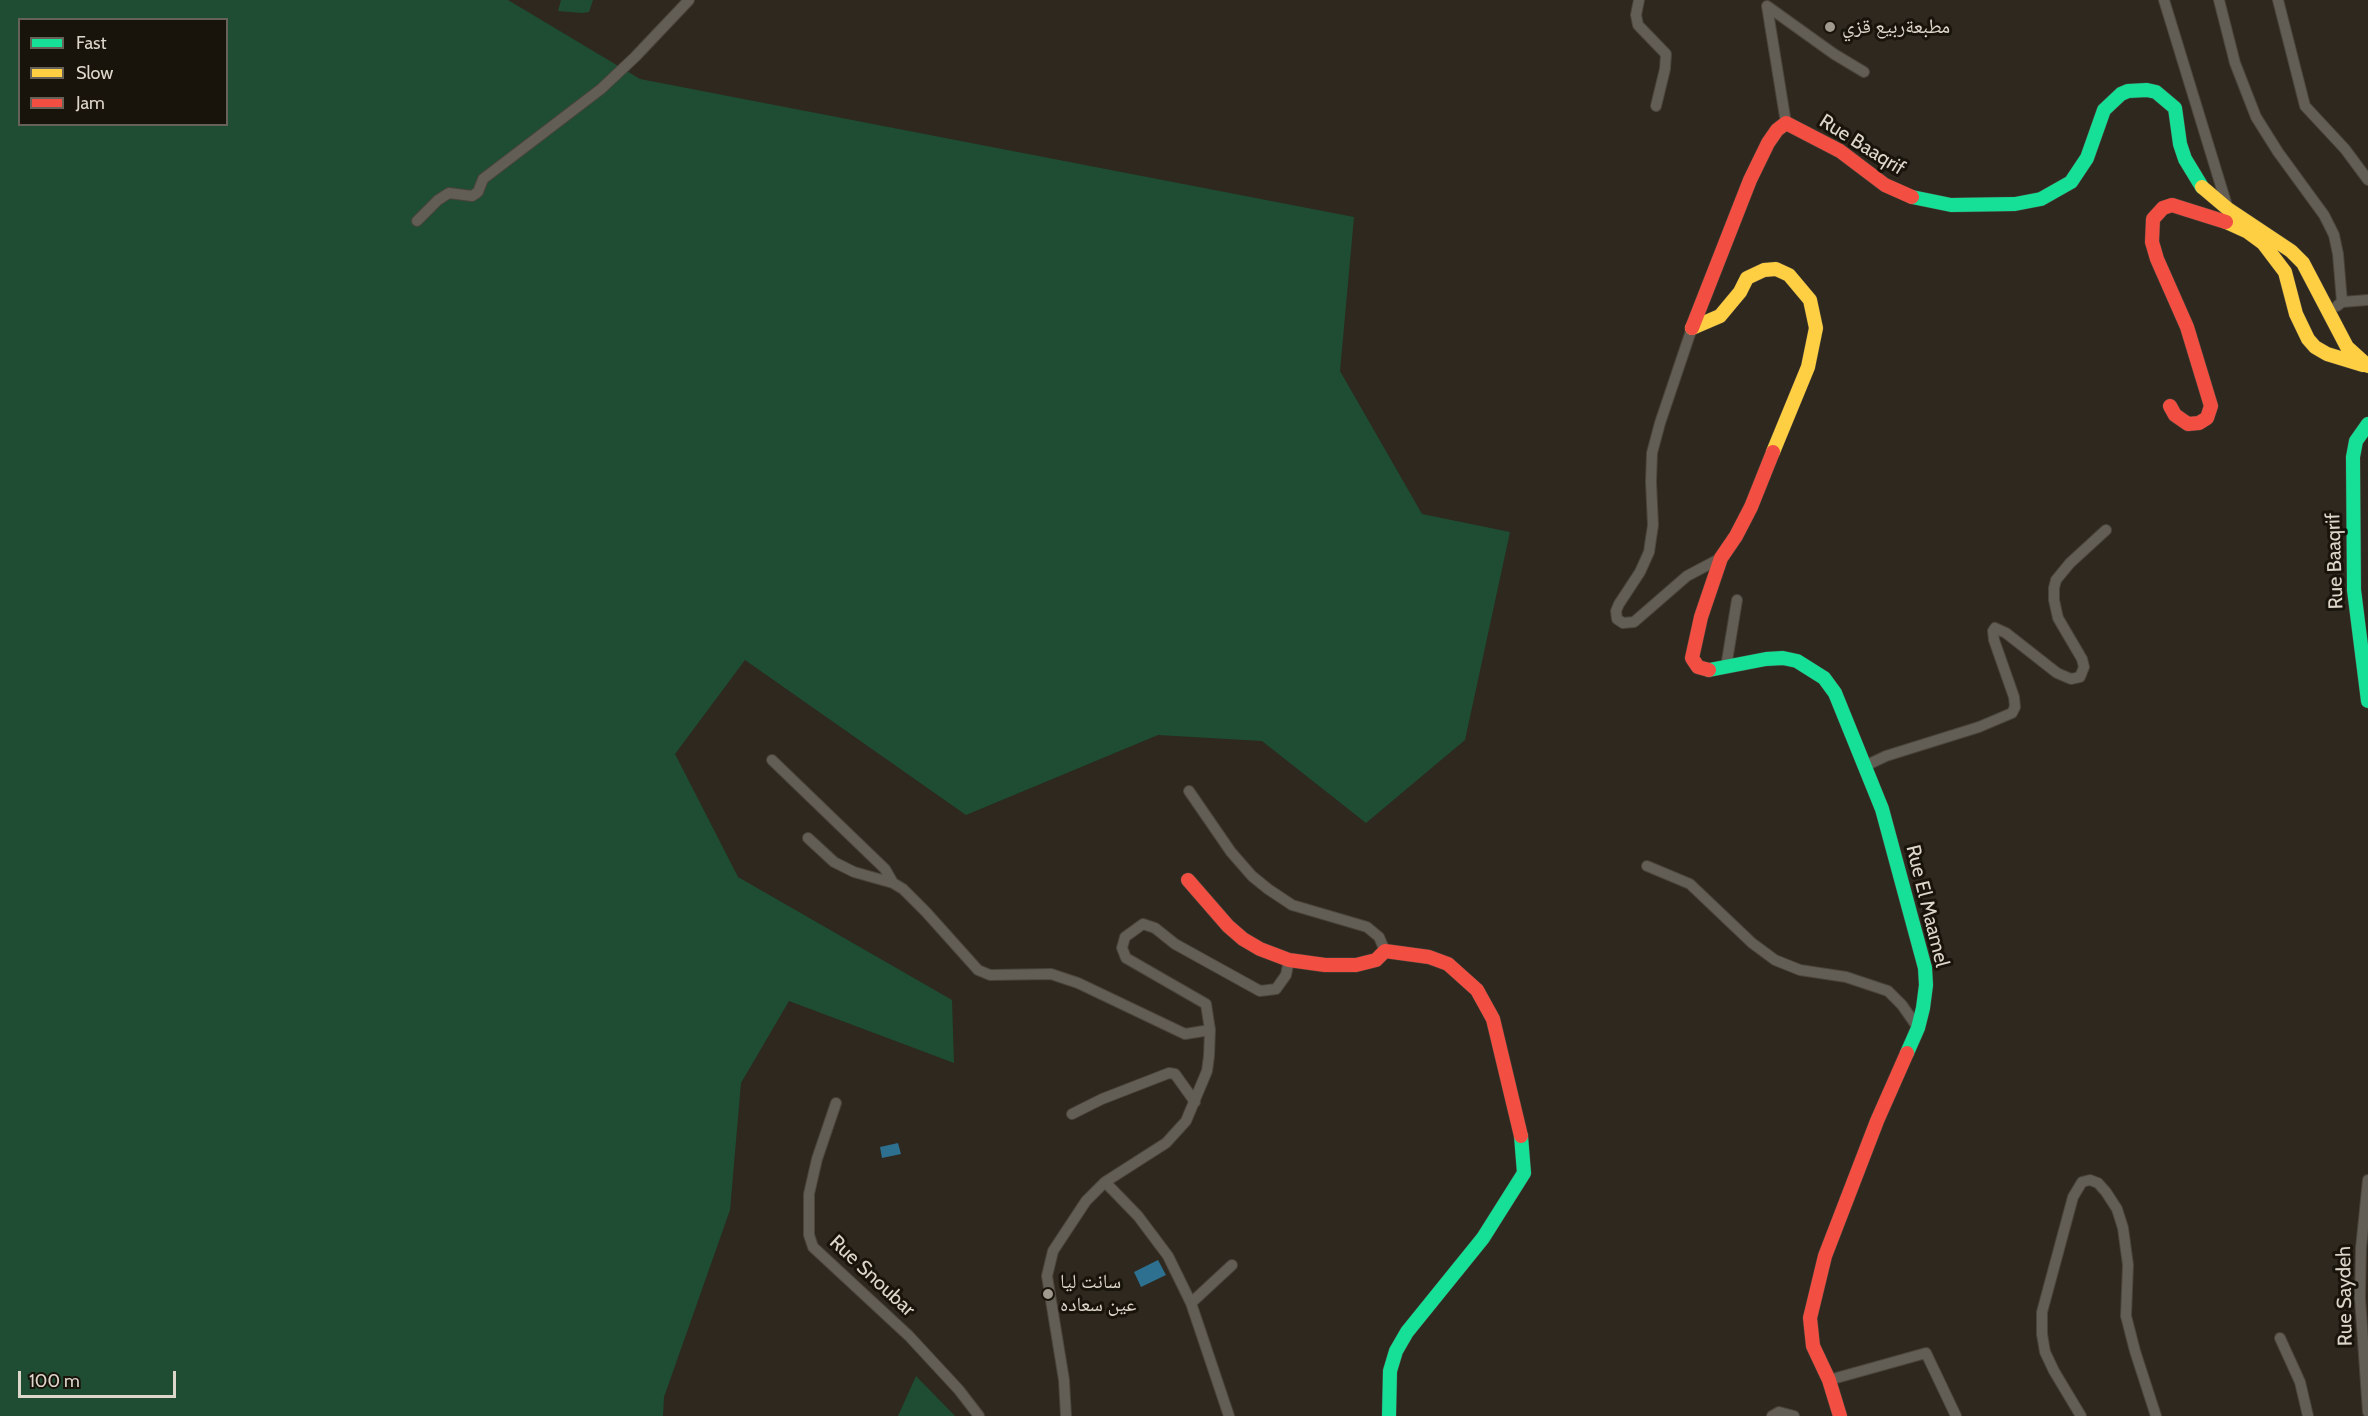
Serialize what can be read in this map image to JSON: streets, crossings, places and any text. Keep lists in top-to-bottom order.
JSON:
{
  "streets": {
    "street": [
      "Rue Baaqrif",
      "Rue El Maamel",
      "Rue Snoubar",
      "Rue Saydeh"
    ]
  },
  "places": ["مطبعةربيع قزي", "سانت ليا عين سعاده"],
  "legend": ["Fast", "Slow", "Jam"],
  "scale_bar": "100 m"
}
